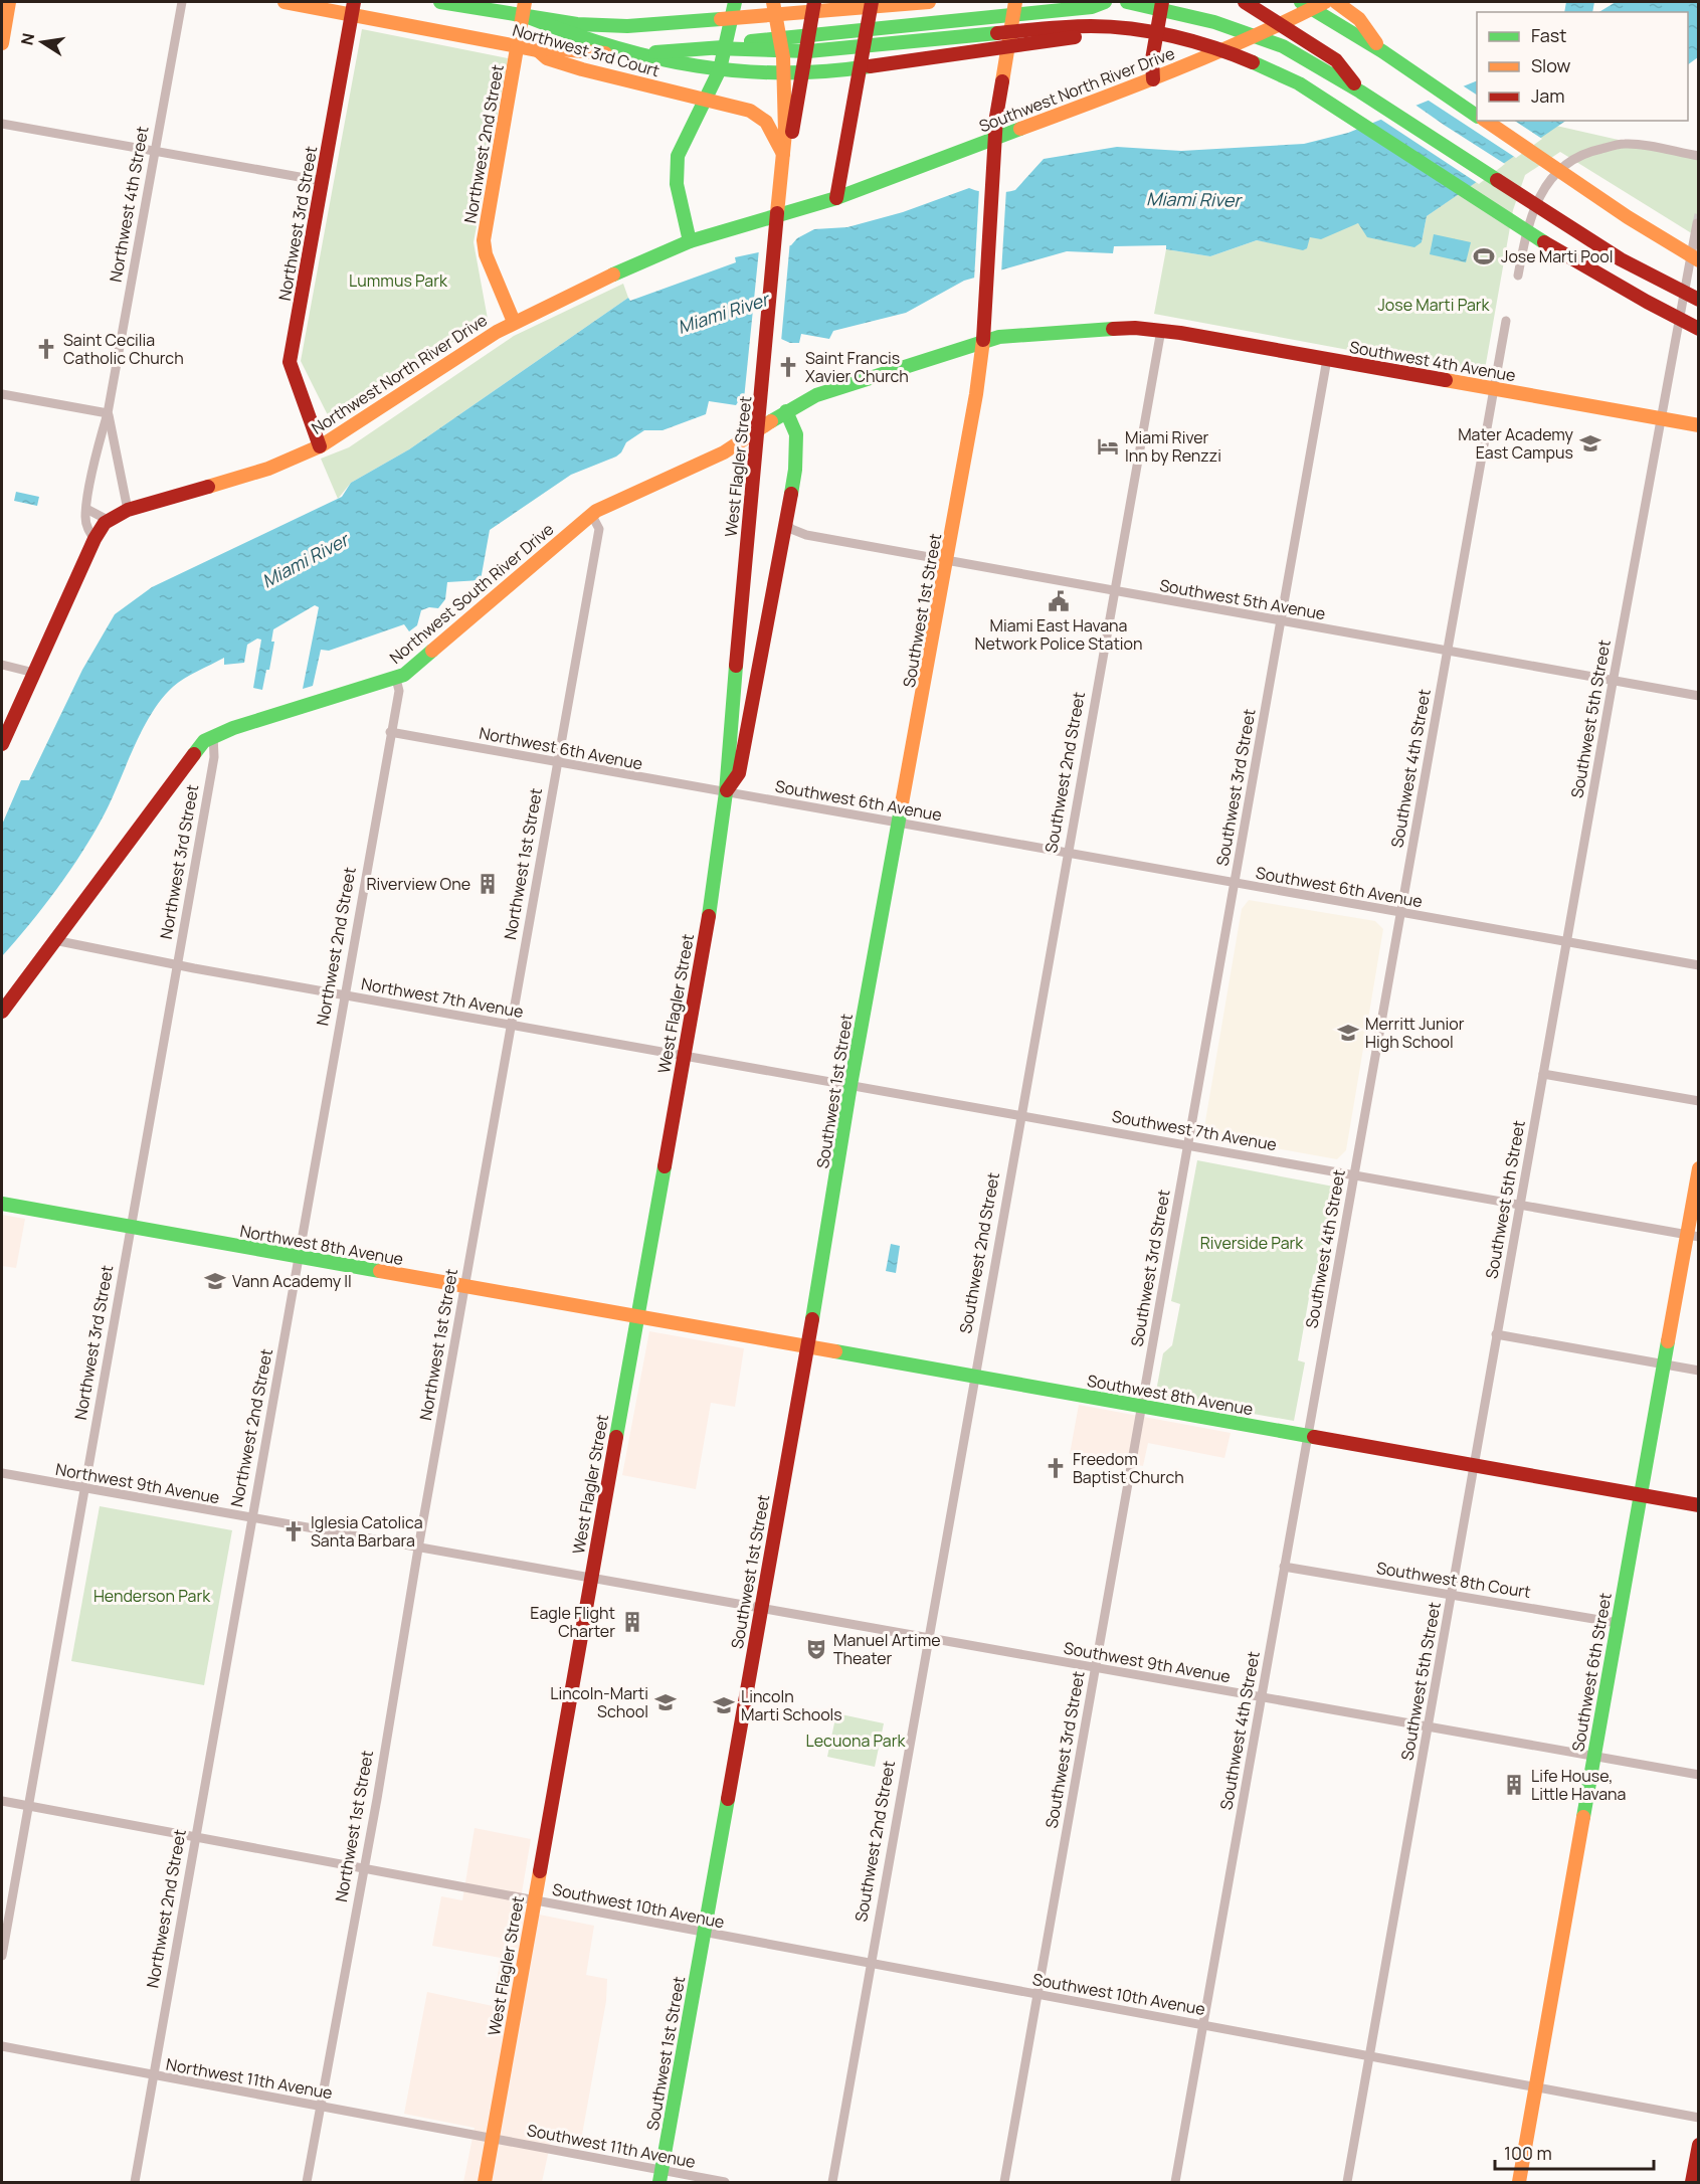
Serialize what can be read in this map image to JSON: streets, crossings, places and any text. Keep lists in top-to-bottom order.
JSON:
{
  "streets": {
    "main road": [
      "Northwest 3rd Court",
      "Southwest North River Drive",
      "Northwest 2nd Street",
      "Northwest 3rd Street",
      "Southwest 4th Avenue",
      "Northwest North River Drive",
      "West Flagler Street",
      "Northwest South River Drive",
      "Southwest 1st Street",
      "Northwest 8th Avenue",
      "Southwest 8th Avenue",
      "Southwest 6th Street"
    ],
    "street": [
      "Northwest 4th Street",
      "Southwest 5th Avenue",
      "Southwest 5th Street",
      "Northwest 6th Avenue",
      "Southwest 4th Street",
      "Southwest 2nd Street",
      "Southwest 3rd Street",
      "Southwest 6th Avenue",
      "Northwest 1st Street",
      "Northwest 7th Avenue",
      "Southwest 7th Avenue",
      "Northwest 9th Avenue",
      "Southwest 8th Court",
      "Southwest 9th Avenue",
      "Southwest 10th Avenue",
      "Northwest 11th Avenue",
      "Southwest 11th Avenue"
    ]
  },
  "crossings": [
    ["Northwest 3rd Court", "Northwest 2nd Street"],
    ["Northwest 3rd Court", "Northwest 3rd Street"],
    ["Northwest 3rd Court", "West Flagler Street"],
    ["Southwest North River Drive", "Northwest North River Drive"],
    ["Northwest 2nd Street", "Northwest North River Drive"],
    ["Northwest 2nd Street", "Northwest South River Drive"],
    ["Northwest 2nd Street", "Northwest 6th Avenue"],
    ["Northwest 2nd Street", "Northwest 7th Avenue"],
    ["Northwest 2nd Street", "Northwest 8th Avenue"],
    ["Northwest 2nd Street", "Northwest 9th Avenue"],
    ["Northwest 2nd Street", "Southwest 10th Avenue"],
    ["Northwest 2nd Street", "Northwest 11th Avenue"],
    ["Northwest 4th Street", "Northwest North River Drive"],
    ["Northwest 3rd Street", "Northwest North River Drive"],
    ["Northwest 3rd Street", "Northwest South River Drive"],
    ["Northwest 3rd Street", "Northwest 7th Avenue"],
    ["Northwest 3rd Street", "Northwest 8th Avenue"],
    ["Northwest 3rd Street", "Northwest 9th Avenue"],
    ["Northwest 3rd Street", "Southwest 10th Avenue"],
    ["Southwest 4th Avenue", "West Flagler Street"],
    ["Southwest 4th Avenue", "Northwest South River Drive"],
    ["Southwest 4th Avenue", "Southwest 5th Street"],
    ["Southwest 4th Avenue", "Southwest 4th Street"],
    ["Southwest 4th Avenue", "Southwest 2nd Street"],
    ["Southwest 4th Avenue", "Southwest 3rd Street"],
    ["West Flagler Street", "Northwest South River Drive"],
    ["West Flagler Street", "Southwest 5th Avenue"],
    ["West Flagler Street", "Northwest 6th Avenue"],
    ["West Flagler Street", "Southwest 6th Avenue"],
    ["West Flagler Street", "Northwest 7th Avenue"],
    ["West Flagler Street", "Southwest 7th Avenue"],
    ["West Flagler Street", "Northwest 8th Avenue"],
    ["West Flagler Street", "Southwest 8th Avenue"],
    ["West Flagler Street", "Northwest 9th Avenue"],
    ["West Flagler Street", "Southwest 9th Avenue"],
    ["West Flagler Street", "Southwest 10th Avenue"],
    ["West Flagler Street", "Northwest 11th Avenue"],
    ["West Flagler Street", "Southwest 11th Avenue"],
    ["Northwest South River Drive", "Northwest 1st Street"],
    ["Northwest South River Drive", "Northwest 7th Avenue"],
    ["Southwest 5th Avenue", "Southwest 1st Street"],
    ["Southwest 5th Avenue", "Southwest 5th Street"],
    ["Southwest 5th Avenue", "Southwest 4th Street"],
    ["Southwest 5th Avenue", "Southwest 2nd Street"],
    ["Southwest 5th Avenue", "Southwest 3rd Street"],
    ["Southwest 1st Street", "Southwest 6th Avenue"],
    ["Southwest 1st Street", "Southwest 7th Avenue"],
    ["Southwest 1st Street", "Southwest 8th Avenue"],
    ["Southwest 1st Street", "Southwest 9th Avenue"],
    ["Southwest 1st Street", "Southwest 10th Avenue"],
    ["Southwest 1st Street", "Southwest 11th Avenue"],
    ["Southwest 5th Street", "Southwest 6th Avenue"],
    ["Southwest 5th Street", "Southwest 7th Avenue"],
    ["Southwest 5th Street", "Southwest 8th Avenue"],
    ["Southwest 5th Street", "Southwest 8th Court"],
    ["Southwest 5th Street", "Southwest 9th Avenue"],
    ["Southwest 5th Street", "Southwest 10th Avenue"],
    ["Northwest 6th Avenue", "Southwest 6th Avenue"],
    ["Northwest 6th Avenue", "Northwest 1st Street"],
    ["Southwest 4th Street", "Southwest 6th Avenue"],
    ["Southwest 4th Street", "Southwest 7th Avenue"],
    ["Southwest 4th Street", "Southwest 8th Avenue"],
    ["Southwest 4th Street", "Southwest 8th Court"],
    ["Southwest 4th Street", "Southwest 9th Avenue"],
    ["Southwest 4th Street", "Southwest 10th Avenue"],
    ["Southwest 2nd Street", "Southwest 6th Avenue"],
    ["Southwest 2nd Street", "Southwest 7th Avenue"],
    ["Southwest 2nd Street", "Southwest 8th Avenue"],
    ["Southwest 2nd Street", "Southwest 9th Avenue"],
    ["Southwest 2nd Street", "Southwest 10th Avenue"],
    ["Southwest 3rd Street", "Southwest 6th Avenue"],
    ["Southwest 3rd Street", "Southwest 7th Avenue"],
    ["Southwest 3rd Street", "Southwest 8th Avenue"],
    ["Southwest 3rd Street", "Southwest 9th Avenue"],
    ["Southwest 3rd Street", "Southwest 10th Avenue"],
    ["Northwest 1st Street", "Northwest 7th Avenue"],
    ["Northwest 1st Street", "Northwest 8th Avenue"],
    ["Northwest 1st Street", "Northwest 9th Avenue"],
    ["Northwest 1st Street", "Southwest 10th Avenue"],
    ["Northwest 1st Street", "Northwest 11th Avenue"],
    ["Northwest 7th Avenue", "Southwest 7th Avenue"],
    ["Southwest 7th Avenue", "Southwest 6th Street"],
    ["Northwest 8th Avenue", "Southwest 8th Avenue"],
    ["Southwest 8th Avenue", "Southwest 6th Street"],
    ["Northwest 9th Avenue", "Southwest 9th Avenue"],
    ["Southwest 8th Court", "Southwest 6th Street"],
    ["Southwest 9th Avenue", "Southwest 6th Street"],
    ["Southwest 6th Street", "Southwest 10th Avenue"],
    ["Northwest 11th Avenue", "Southwest 11th Avenue"]
  ],
  "water": ["Miami River"],
  "parks": [
    "Lummus Park",
    "Jose Marti Park",
    "Riverside Park",
    "Henderson Park",
    "Lecuona Park"
  ],
  "places": {
    "sports": ["Jose Marti Pool"],
    "church": [
      "Saint Cecilia Catholic Church",
      "Saint Francis Xavier Church",
      "Freedom Baptist Church",
      "Iglesia Catolica Santa Barbara"
    ],
    "school or university": [
      "Mater Academy East Campus",
      "Merritt Junior High School",
      "Vann Academy II",
      "Lincoln-Marti School",
      "Lincoln Marti Schools"
    ],
    "hotel": ["Miami River Inn by Renzzi"],
    "public building": ["Miami East Havana Network Police Station"],
    "building": ["Riverview One", "Eagle Flight Charter", "Life House, Little Havana"],
    "theatre": ["Manuel Artime Theater"]
  },
  "legend": ["Fast", "Slow", "Jam"],
  "scale_bar": "100 m",
  "north": "left"
}
